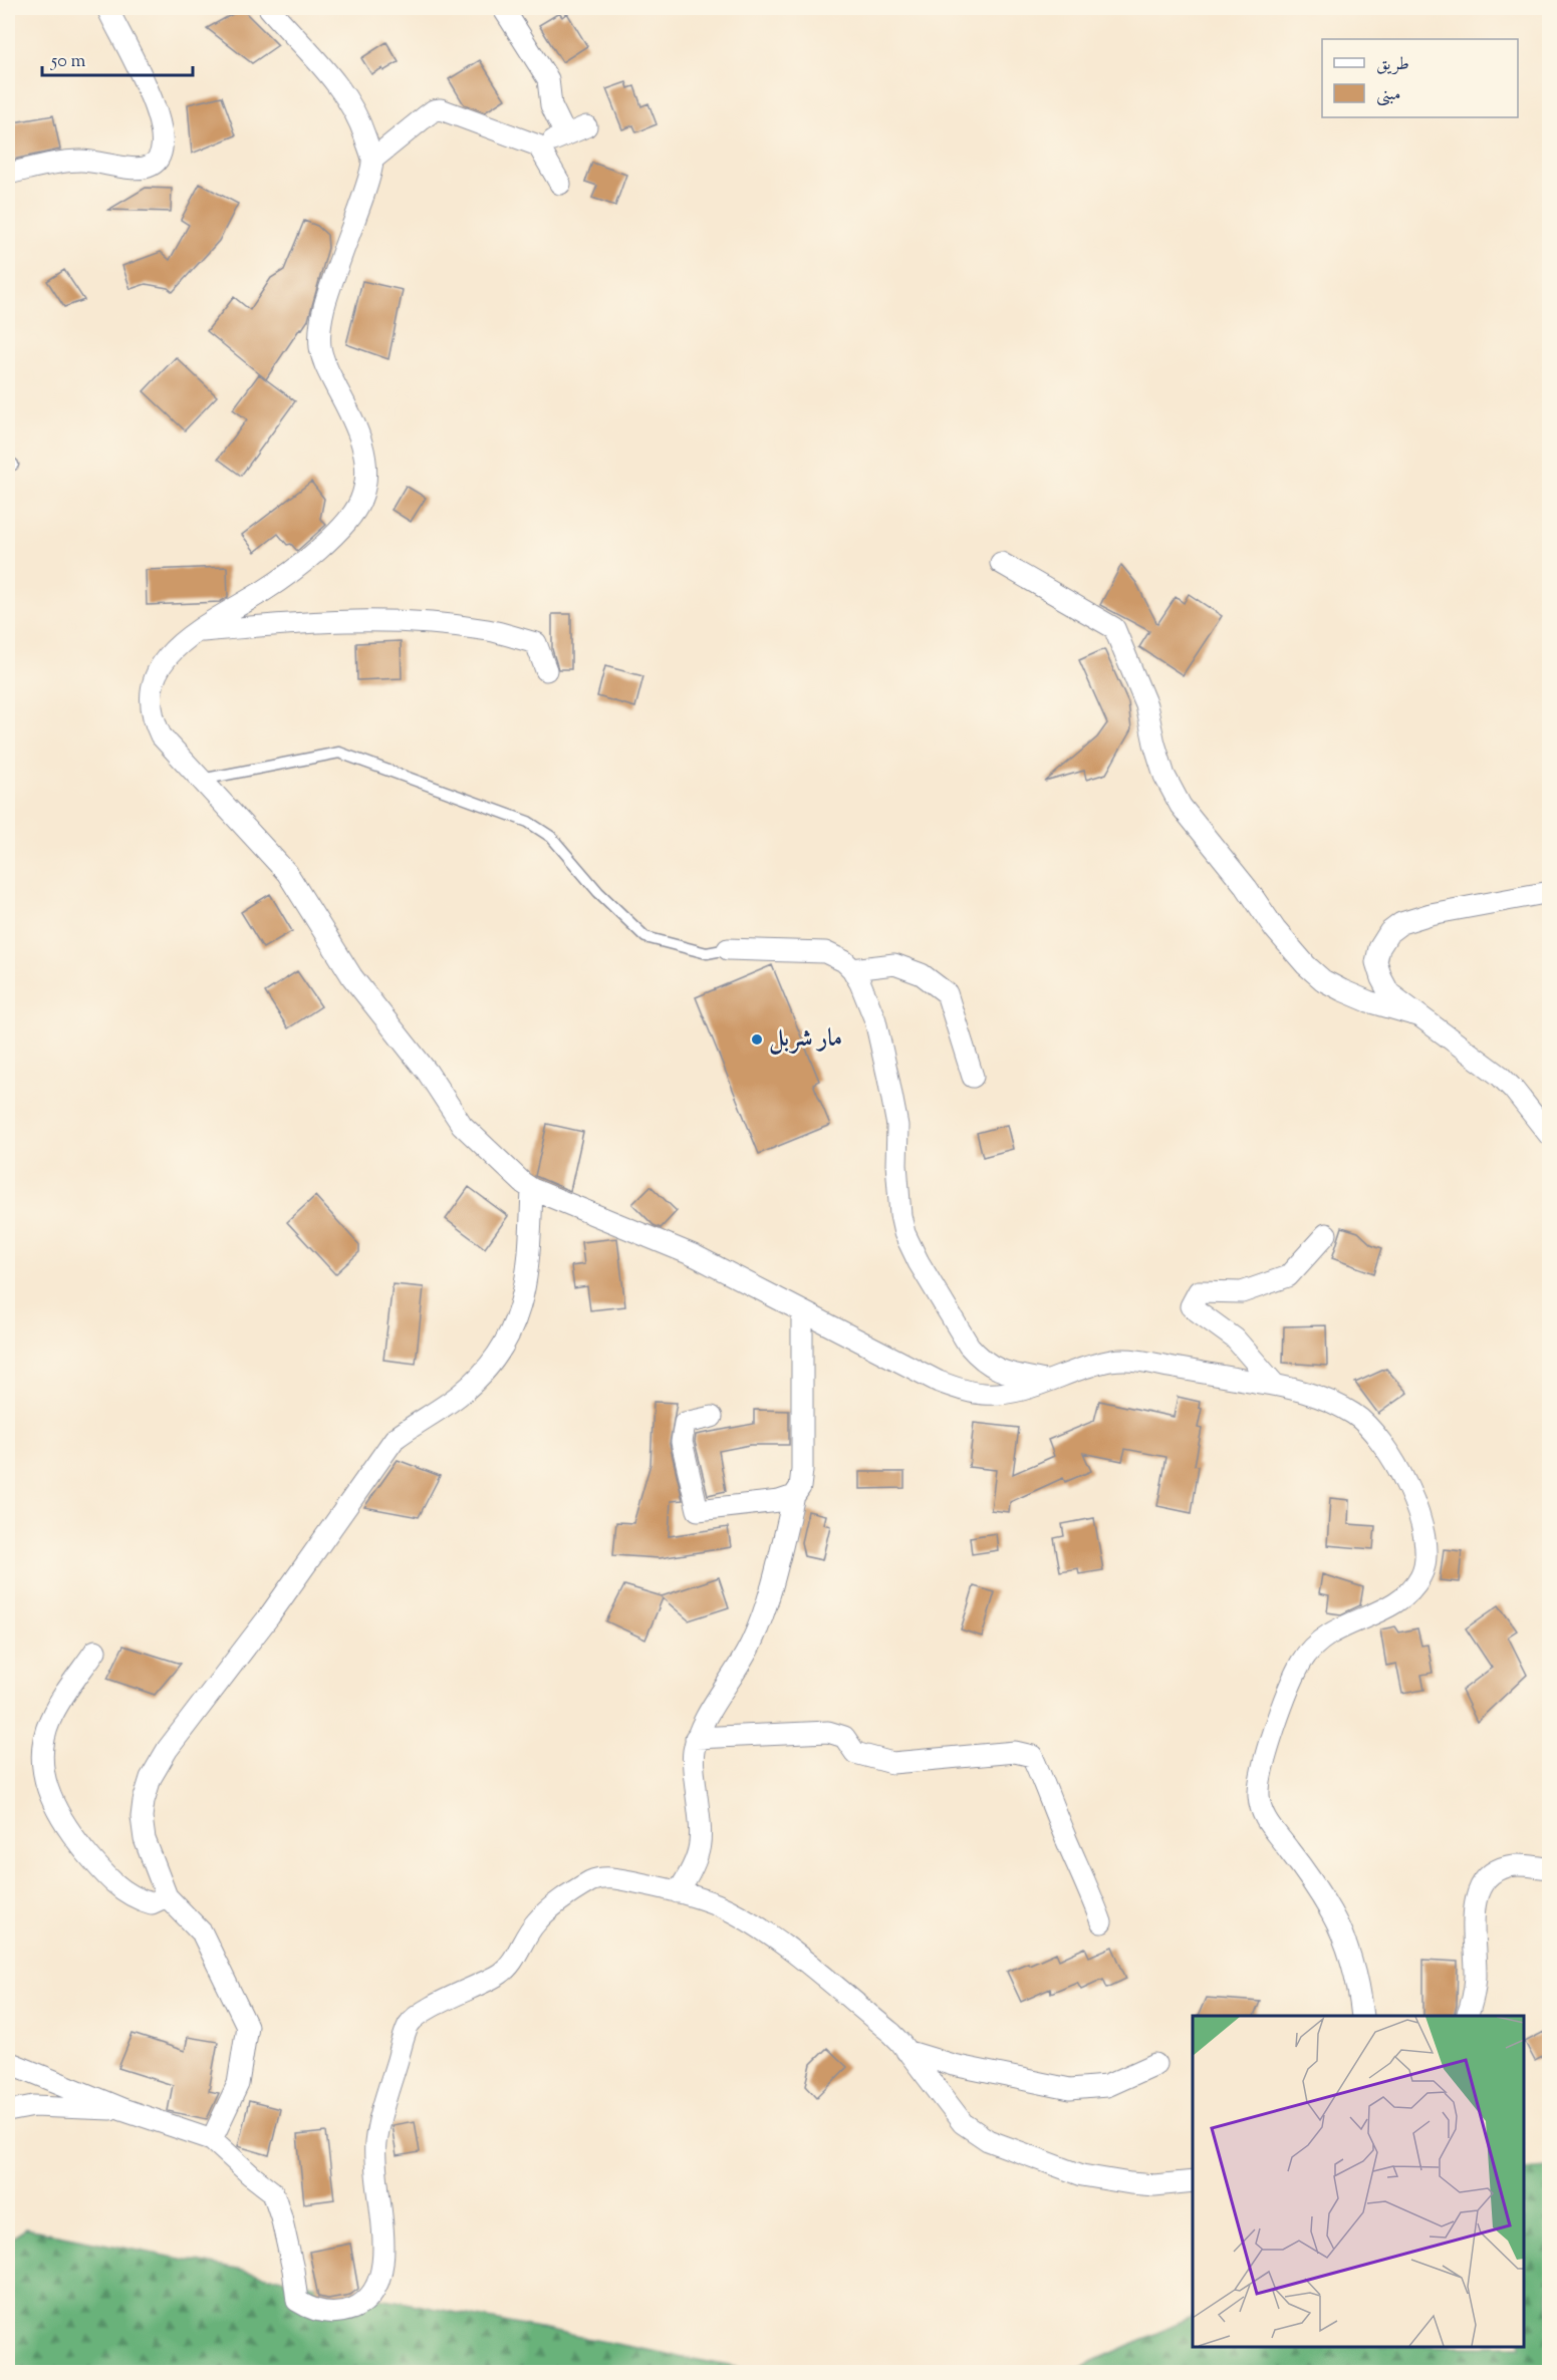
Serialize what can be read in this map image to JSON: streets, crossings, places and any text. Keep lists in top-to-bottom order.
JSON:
{
  "places": ["مار شربل"],
  "legend": ["طريق", "مبنى"],
  "scale_bar": "50 m"
}
